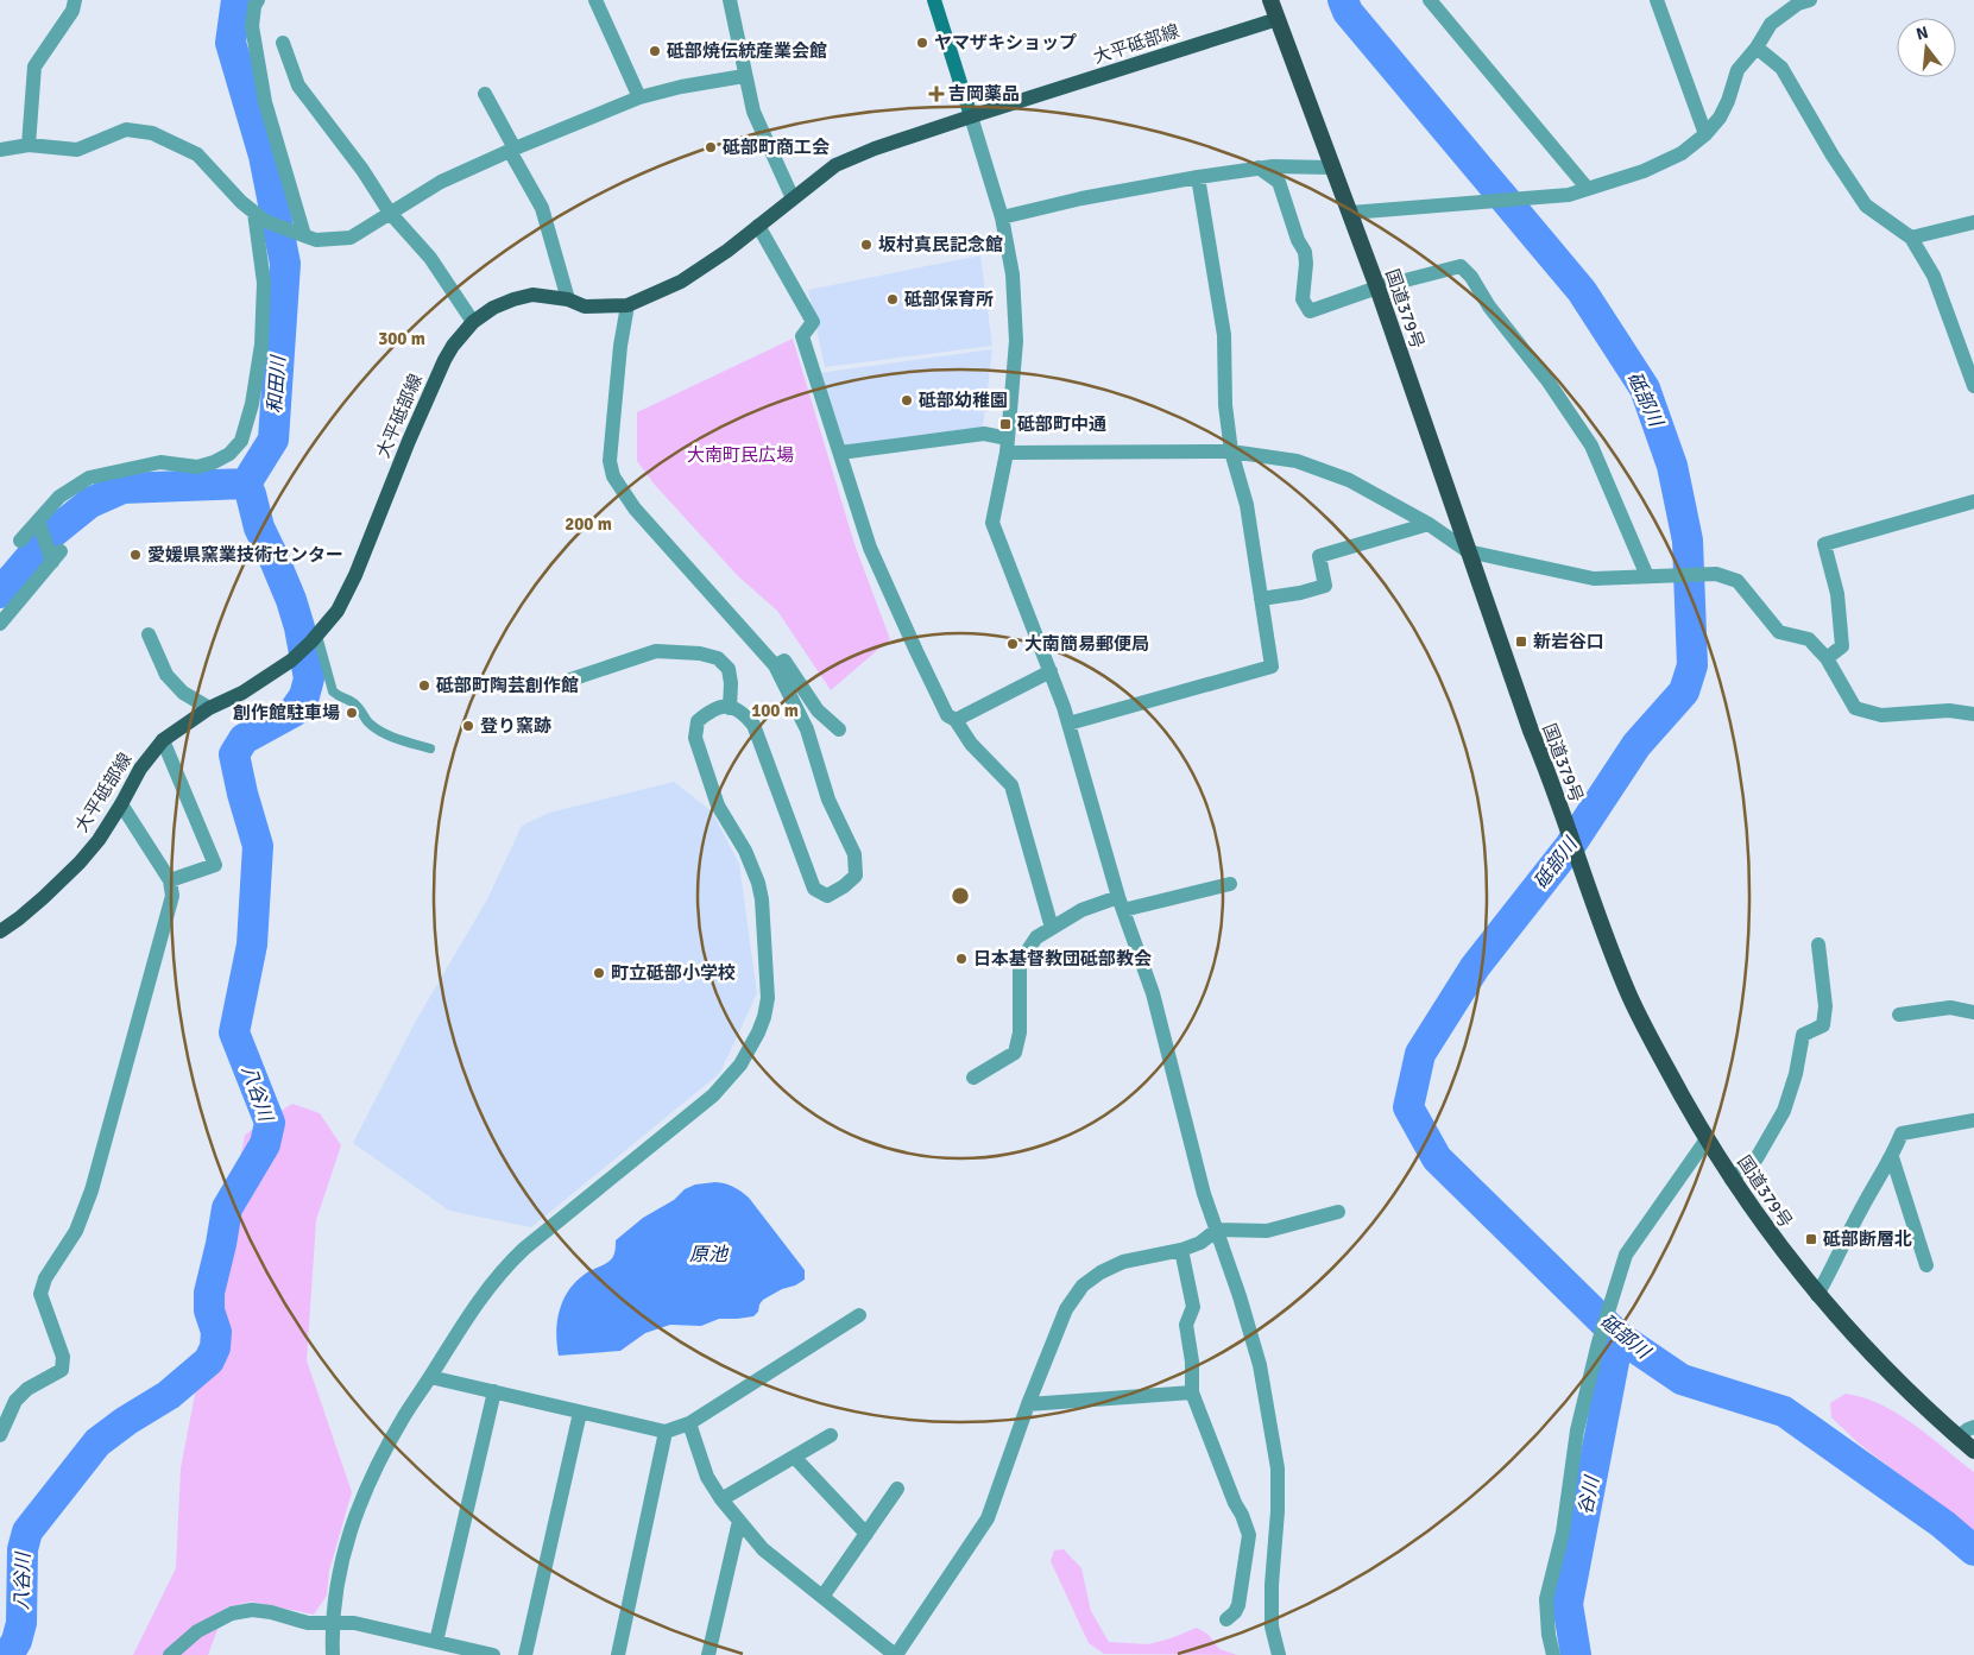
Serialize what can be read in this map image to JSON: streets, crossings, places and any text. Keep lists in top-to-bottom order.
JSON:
{
  "streets": {
    "highway": ["国道379号"],
    "main road": ["大平砥部線"]
  },
  "crossings": [
    ["大平砥部線", "国道379号"]
  ],
  "water": [
    "和田川",
    "砥部川",
    "八谷川",
    "原池",
    "谷川"
  ],
  "parks": ["大南町民広場"],
  "places": {
    "other": [
      "ヤマザキショップ",
      "砥部焼伝統産業会館",
      "砥部町商工会",
      "坂村真民記念館",
      "砥部保育所",
      "砥部幼稚園",
      "愛媛県窯業技術センター",
      "大南簡易郵便局",
      "砥部町陶芸創作館",
      "創作館駐車場",
      "登り窯跡",
      "日本基督教団砥部教会",
      "町立砥部小学校"
    ],
    "health": ["吉岡薬品"],
    "transit": ["砥部町中通", "新岩谷口", "砥部断層北"]
  },
  "north": "top",
  "rings": ["300 m", "200 m", "100 m"]
}
